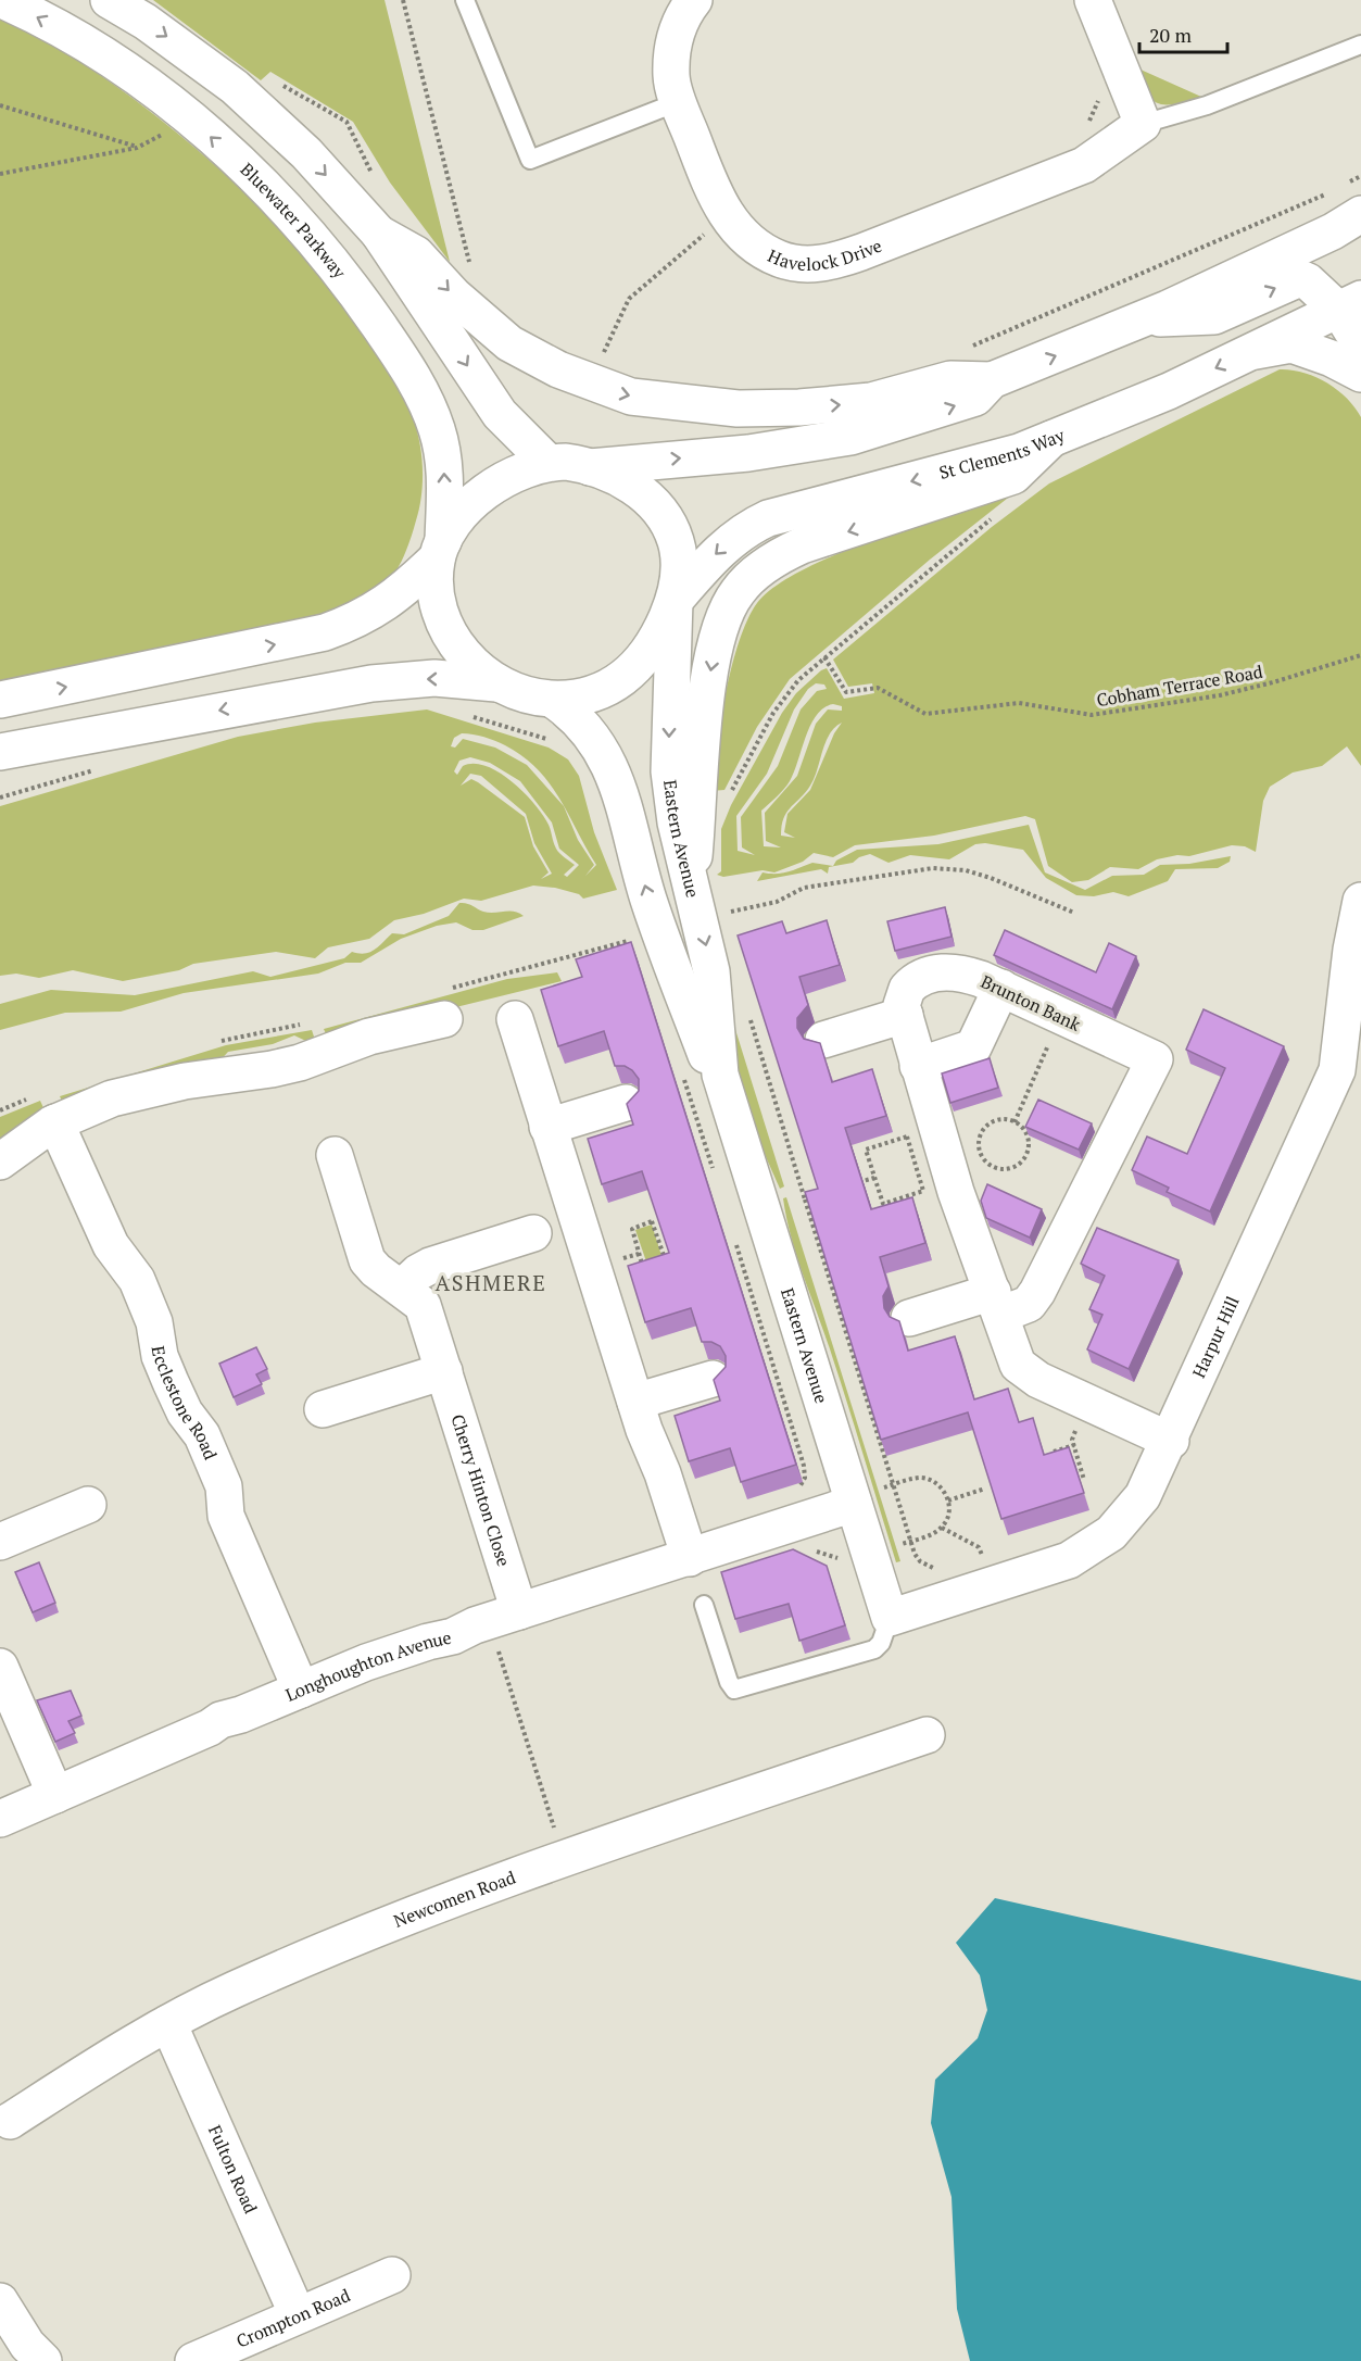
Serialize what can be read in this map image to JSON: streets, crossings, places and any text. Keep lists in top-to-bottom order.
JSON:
{
  "streets": {
    "street": [
      "Bluewater Parkway",
      "Havelock Drive",
      "St Clements Way",
      "Eastern Avenue",
      "Brunton Bank",
      "Harpur Hill",
      "Ecclestone Road",
      "Cherry Hinton Close",
      "Longhoughton Avenue",
      "Newcomen Road",
      "Fulton Road",
      "Crompton Road"
    ],
    "path": ["Cobham Terrace Road"]
  },
  "crossings": [
    ["St Clements Way", "Eastern Avenue"],
    ["Eastern Avenue", "Harpur Hill"],
    ["Eastern Avenue", "Longhoughton Avenue"],
    ["Brunton Bank", "Harpur Hill"],
    ["Ecclestone Road", "Longhoughton Avenue"],
    ["Cherry Hinton Close", "Longhoughton Avenue"],
    ["Newcomen Road", "Fulton Road"],
    ["Fulton Road", "Crompton Road"]
  ],
  "districts": ["ASHMERE"],
  "scale_bar": "20 m"
}
